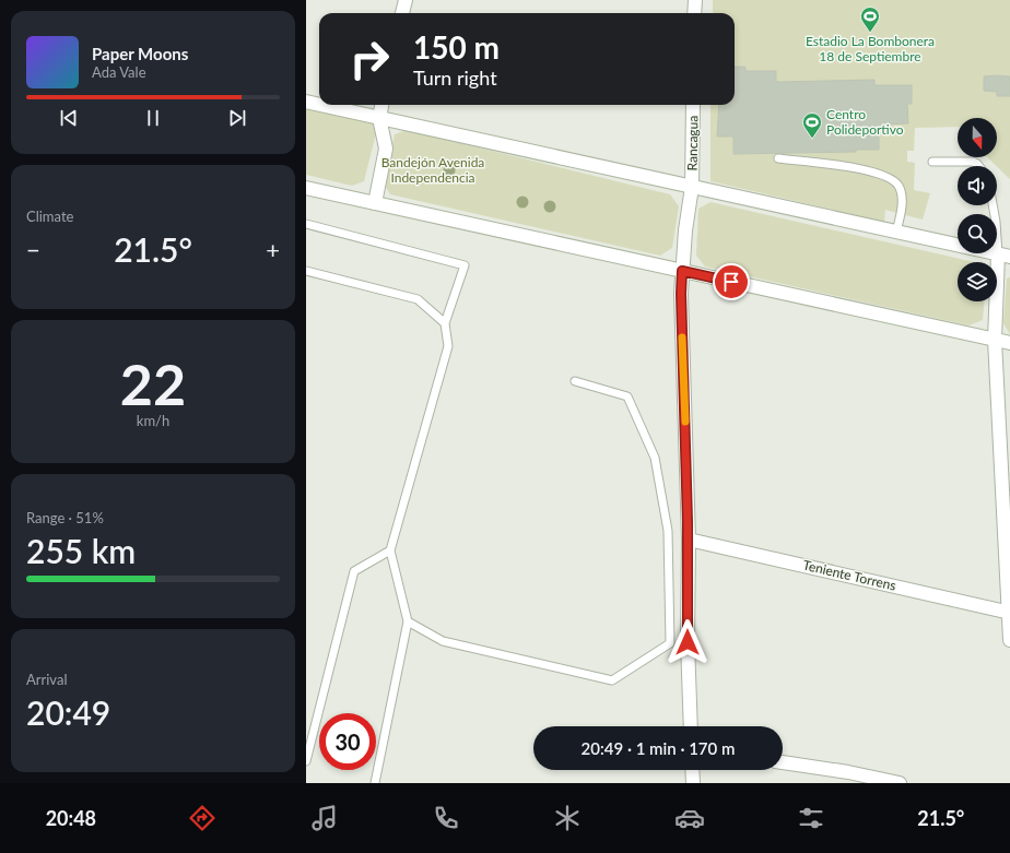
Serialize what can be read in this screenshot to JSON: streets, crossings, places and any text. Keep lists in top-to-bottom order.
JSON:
{
  "streets": {
    "street": ["Rancagua", "Teniente Torrens"]
  },
  "parks": ["Bandejón Avenida Independencia"],
  "places": {
    "sports": ["Estadio La Bombonera 18 de Septiembre", "Centro Polideportivo"]
  },
  "north": "bottom",
  "page": {
    "turn": ["150 m", "Turn right"],
    "song": ["Paper Moons", "Ada Vale"],
    "tile": [
      "Climate",
      ["22", "km/h"],
      ["Range · 51%", "255 km"],
      ["Arrival", "20:49"]
    ],
    "heat": ["−", "21.5°", "+"],
    "limit": "30",
    "trip": "20:49 · 1 min · 170 m",
    "tabs": ["20:48", "21.5°"]
  }
}
